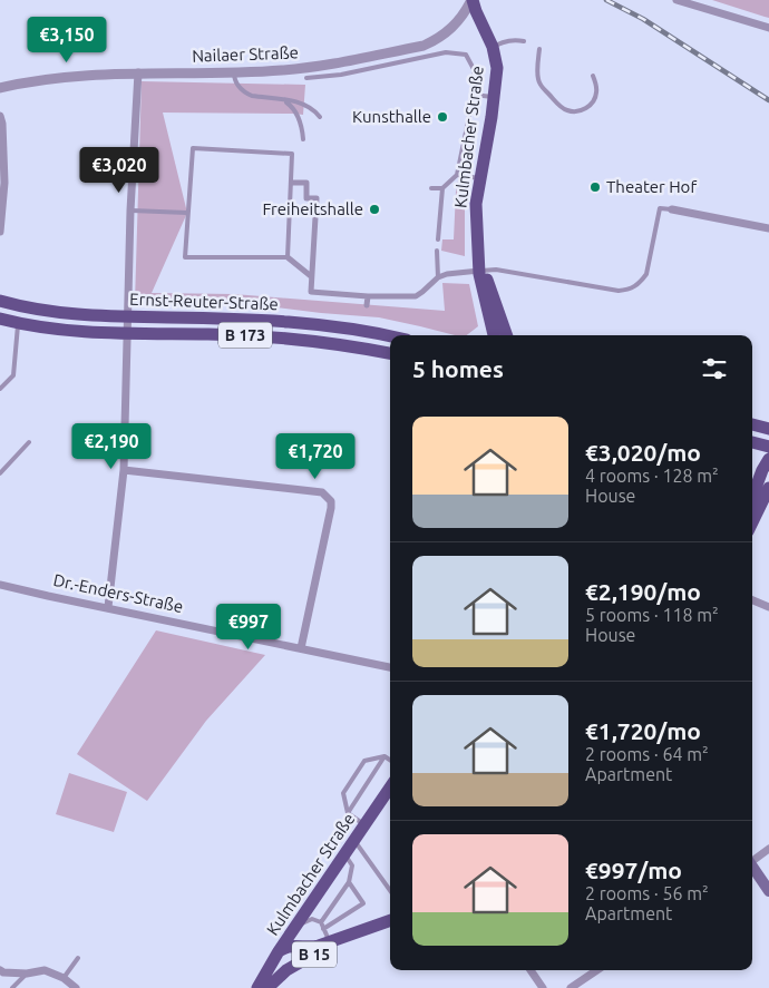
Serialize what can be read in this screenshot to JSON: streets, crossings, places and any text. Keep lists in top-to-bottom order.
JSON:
{
  "streets": {
    "main road": [
      "Kulmbacher Straße",
      "Ernst-Reuter-Straße",
      "B 173",
      "B 15"
    ],
    "street": ["Nailaer Straße", "Dr.-Enders-Straße"]
  },
  "crossings": [
    ["Nailaer Straße", "Kulmbacher Straße"],
    ["Kulmbacher Straße", "B 15"]
  ],
  "places": ["Kunsthalle", "Theater Hof", "Freiheitshalle"],
  "page": {
    "price": [
      "€3,150",
      "€3,020",
      "€2,190",
      "€1,720",
      "€997"
    ],
    "heading": "5 homes",
    "list": [
      {
        "name": "€3,020/mo",
        "note": "4 rooms · 128 m² · House"
      },
      {
        "name": "€2,190/mo",
        "note": "5 rooms · 118 m² · House"
      },
      {
        "name": "€1,720/mo",
        "note": "2 rooms · 64 m² · Apartment"
      },
      {
        "name": "€997/mo",
        "note": "2 rooms · 56 m² · Apartment"
      }
    ]
  }
}
